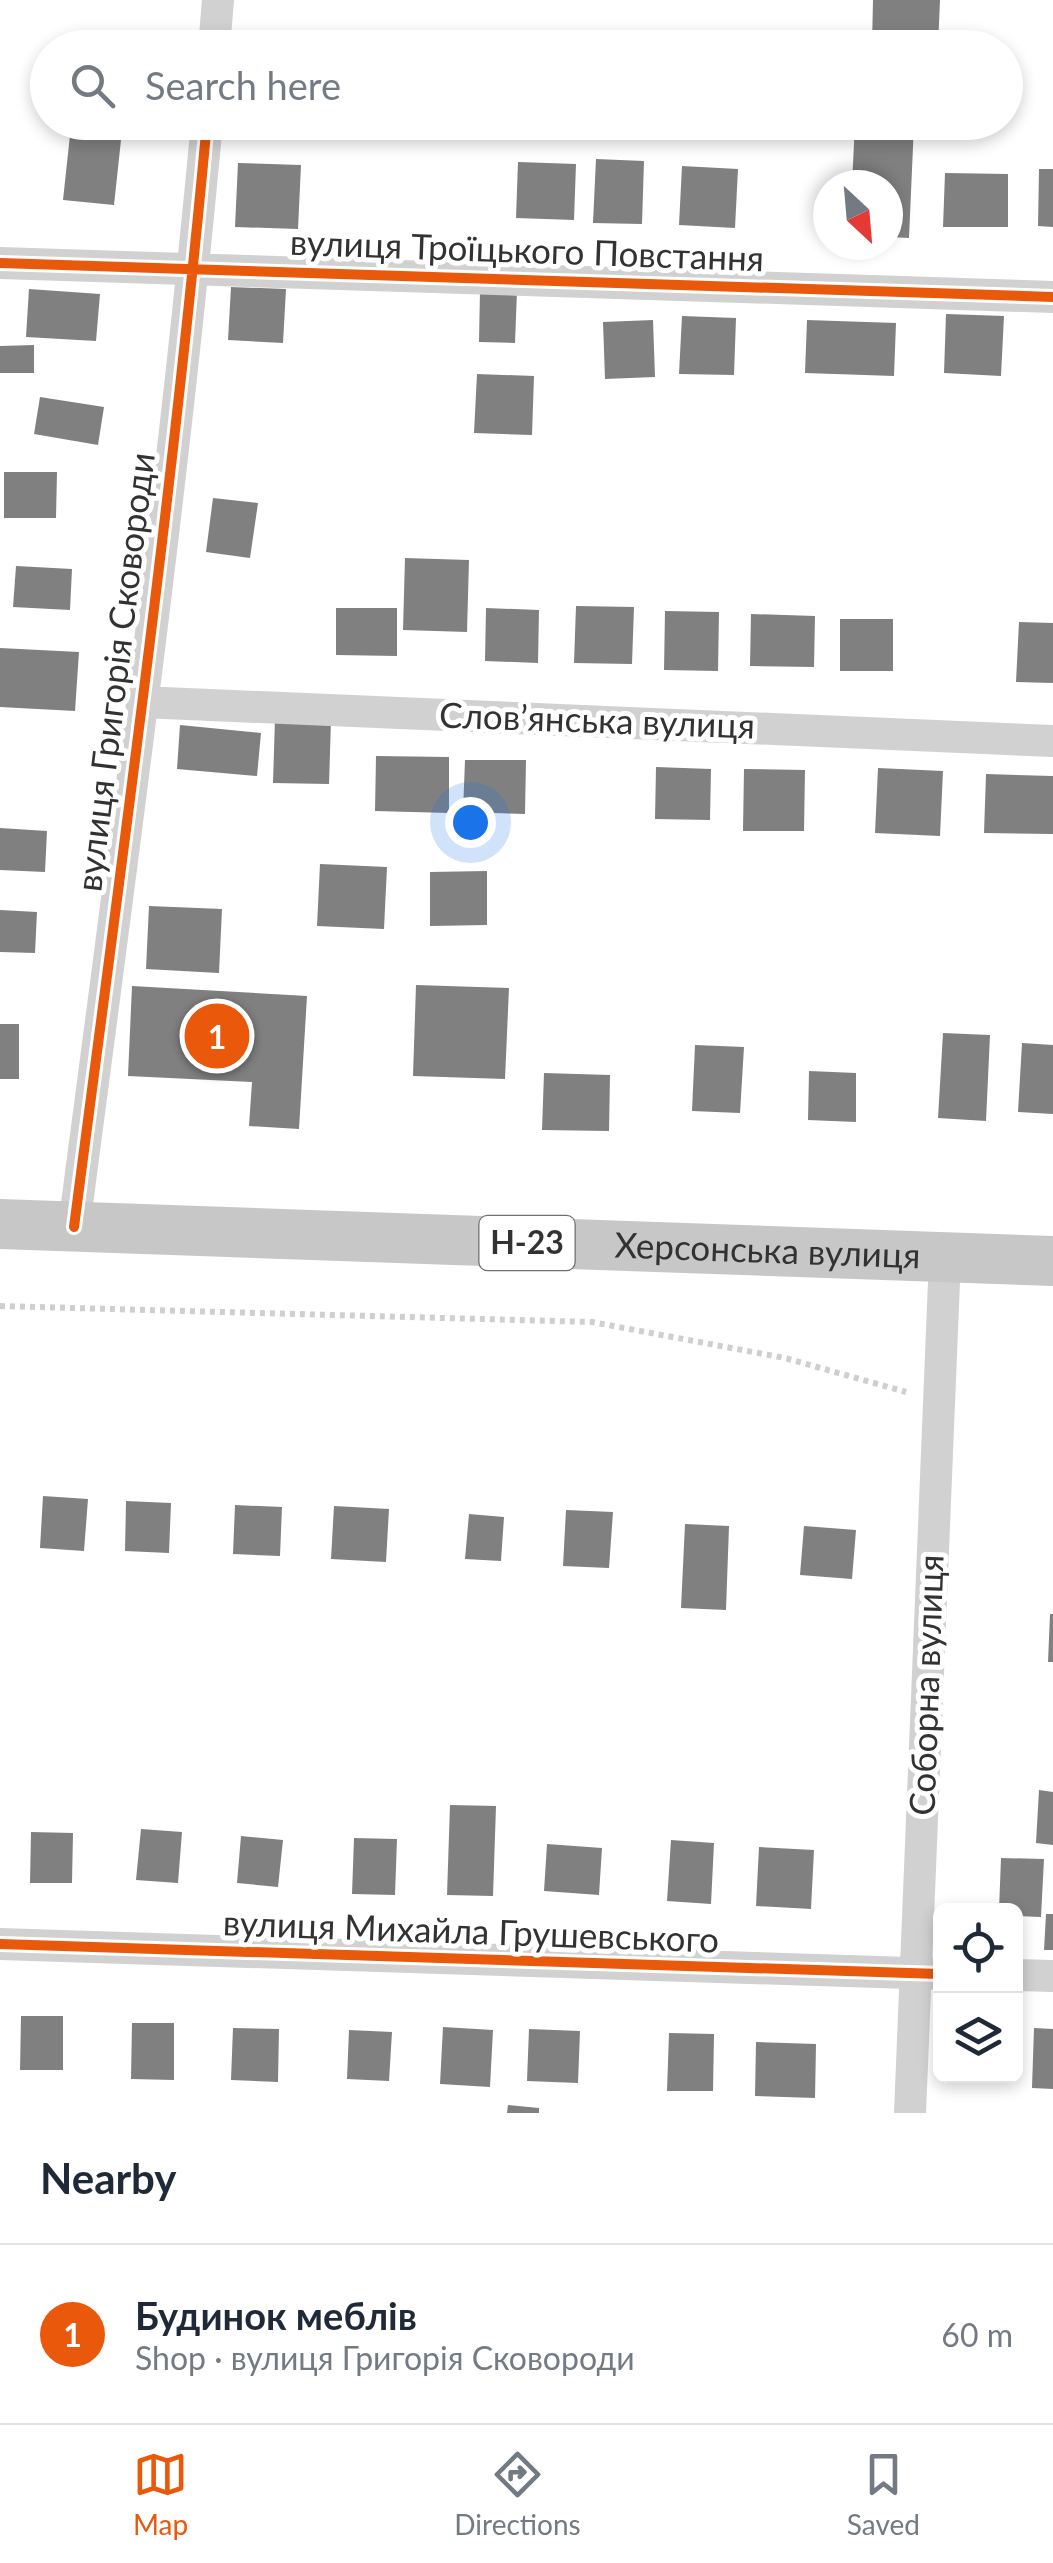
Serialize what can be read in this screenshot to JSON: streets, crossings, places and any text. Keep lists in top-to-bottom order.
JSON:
{
  "streets": {
    "main road": ["Н-23", "Херсонська вулиця"],
    "street": [
      "вулиця Троїцького Повстання",
      "вулиця Григорія Сковороди",
      "Словʼянська вулиця",
      "Соборна вулиця",
      "вулиця Михайла Грушевського"
    ]
  },
  "crossings": [
    ["вулиця Троїцького Повстання", "вулиця Григорія Сковороди"],
    ["вулиця Григорія Сковороди", "Словʼянська вулиця"],
    ["вулиця Григорія Сковороди", "Херсонська вулиця"],
    ["Херсонська вулиця", "Соборна вулиця"],
    ["Соборна вулиця", "вулиця Михайла Грушевського"]
  ],
  "north": "bottom right",
  "page": {
    "search": "Search here",
    "pins": "1",
    "heading": "Nearby",
    "list": [
      {
        "mark": "1",
        "name": "Будинок меблів",
        "note": "Shop · вулиця Григорія Сковороди",
        "value": "60 m"
      }
    ],
    "nav": ["Map", "Directions", "Saved"]
  }
}
